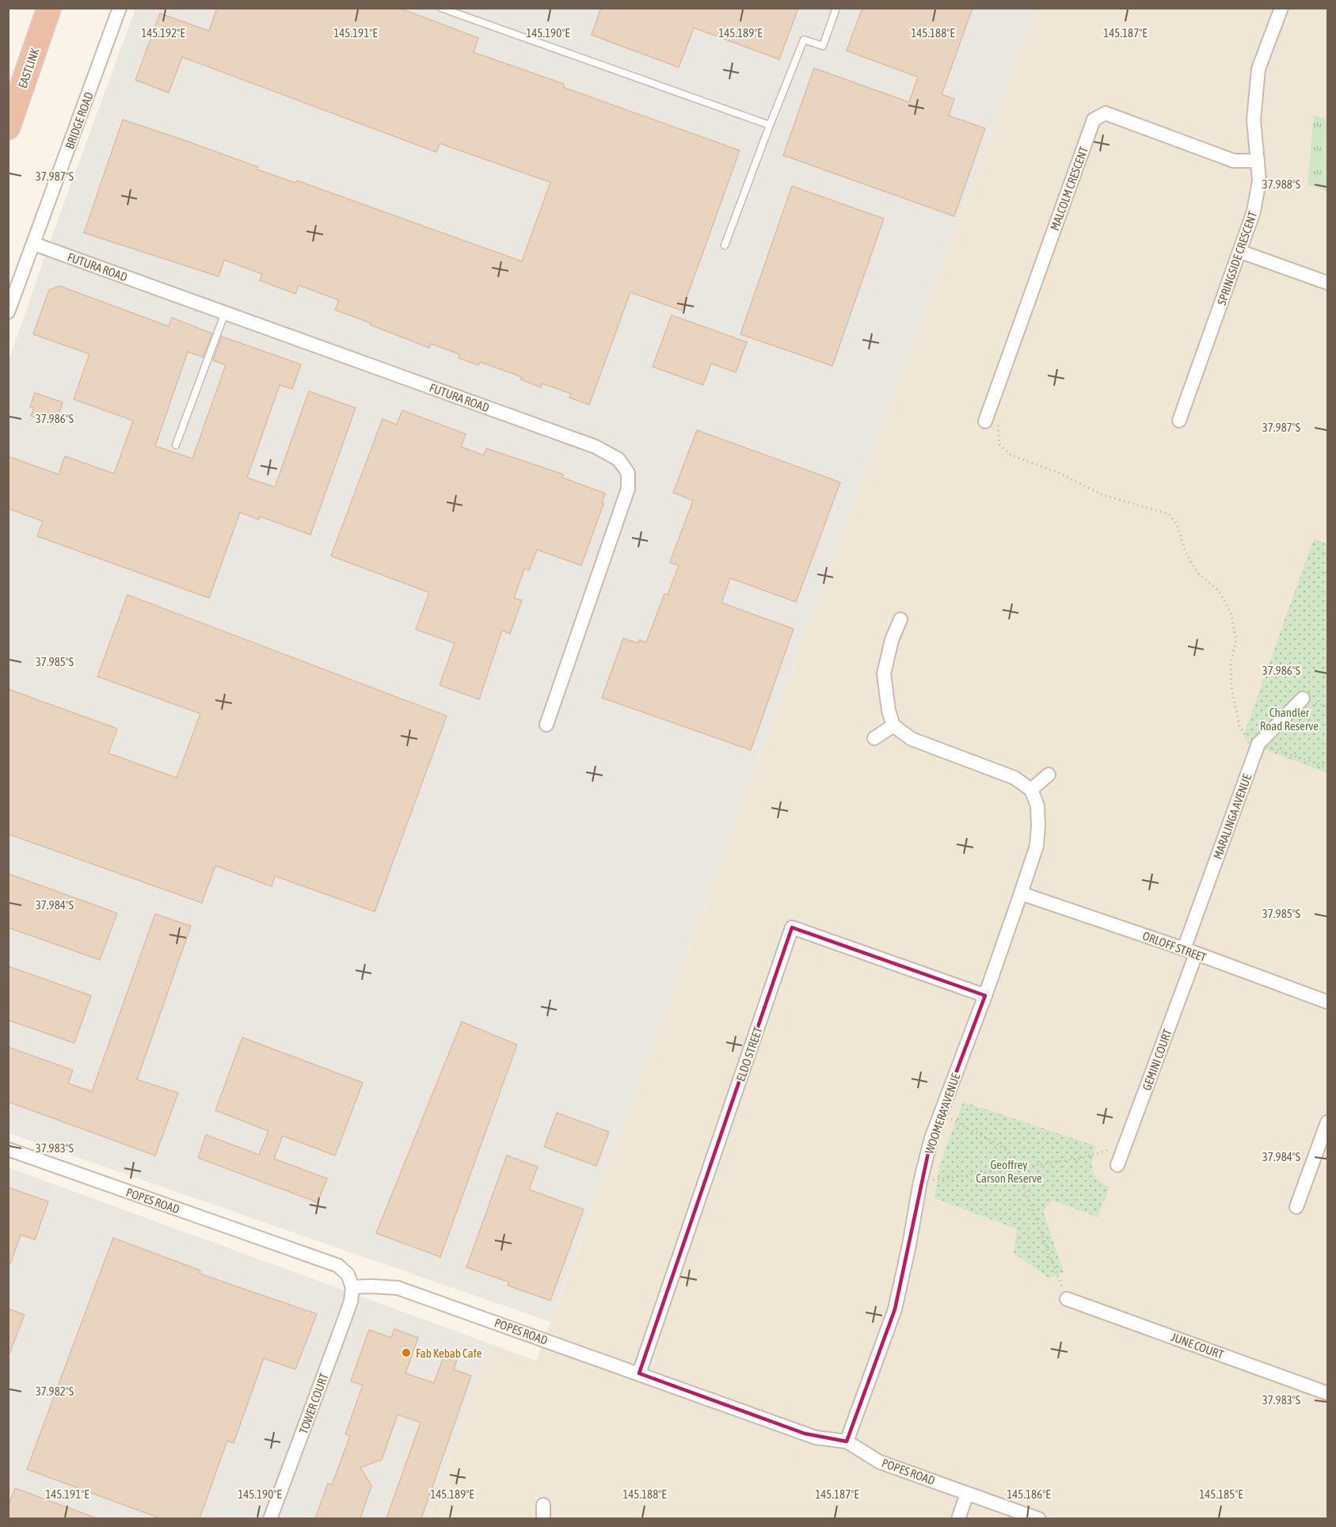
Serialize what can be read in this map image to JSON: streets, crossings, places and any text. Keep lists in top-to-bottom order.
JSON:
{
  "streets": {
    "highway": ["EASTLINK"],
    "street": [
      "BRIDGE ROAD",
      "MALCOLM CRESCENT",
      "SPRINGSIDE CRESCENT",
      "FUTURA ROAD",
      "MARALINGA AVENUE",
      "ORLOFF STREET",
      "ELDO STREET",
      "GEMINI COURT",
      "WOOMERA AVENUE",
      "POPES ROAD",
      "JUNE COURT",
      "TOWER COURT"
    ]
  },
  "crossings": [
    ["BRIDGE ROAD", "FUTURA ROAD"],
    ["MALCOLM CRESCENT", "SPRINGSIDE CRESCENT"],
    ["MARALINGA AVENUE", "ORLOFF STREET"],
    ["MARALINGA AVENUE", "GEMINI COURT"],
    ["ORLOFF STREET", "GEMINI COURT"],
    ["ORLOFF STREET", "WOOMERA AVENUE"],
    ["ELDO STREET", "WOOMERA AVENUE"],
    ["ELDO STREET", "POPES ROAD"],
    ["WOOMERA AVENUE", "POPES ROAD"],
    ["POPES ROAD", "TOWER COURT"]
  ],
  "parks": ["Chandler Road Reserve", "Geoffrey Carson Reserve"],
  "places": ["Fab Kebab Cafe"],
  "coordinates": [
    "145.192°E",
    "145.191°E",
    "145.190°E",
    "145.189°E",
    "145.188°E",
    "145.187°E",
    "37.987°S",
    "37.988°S",
    "37.986°S",
    "37.985°S",
    "37.984°S",
    "37.983°S",
    "37.982°S",
    "145.186°E",
    "145.185°E"
  ]
}
